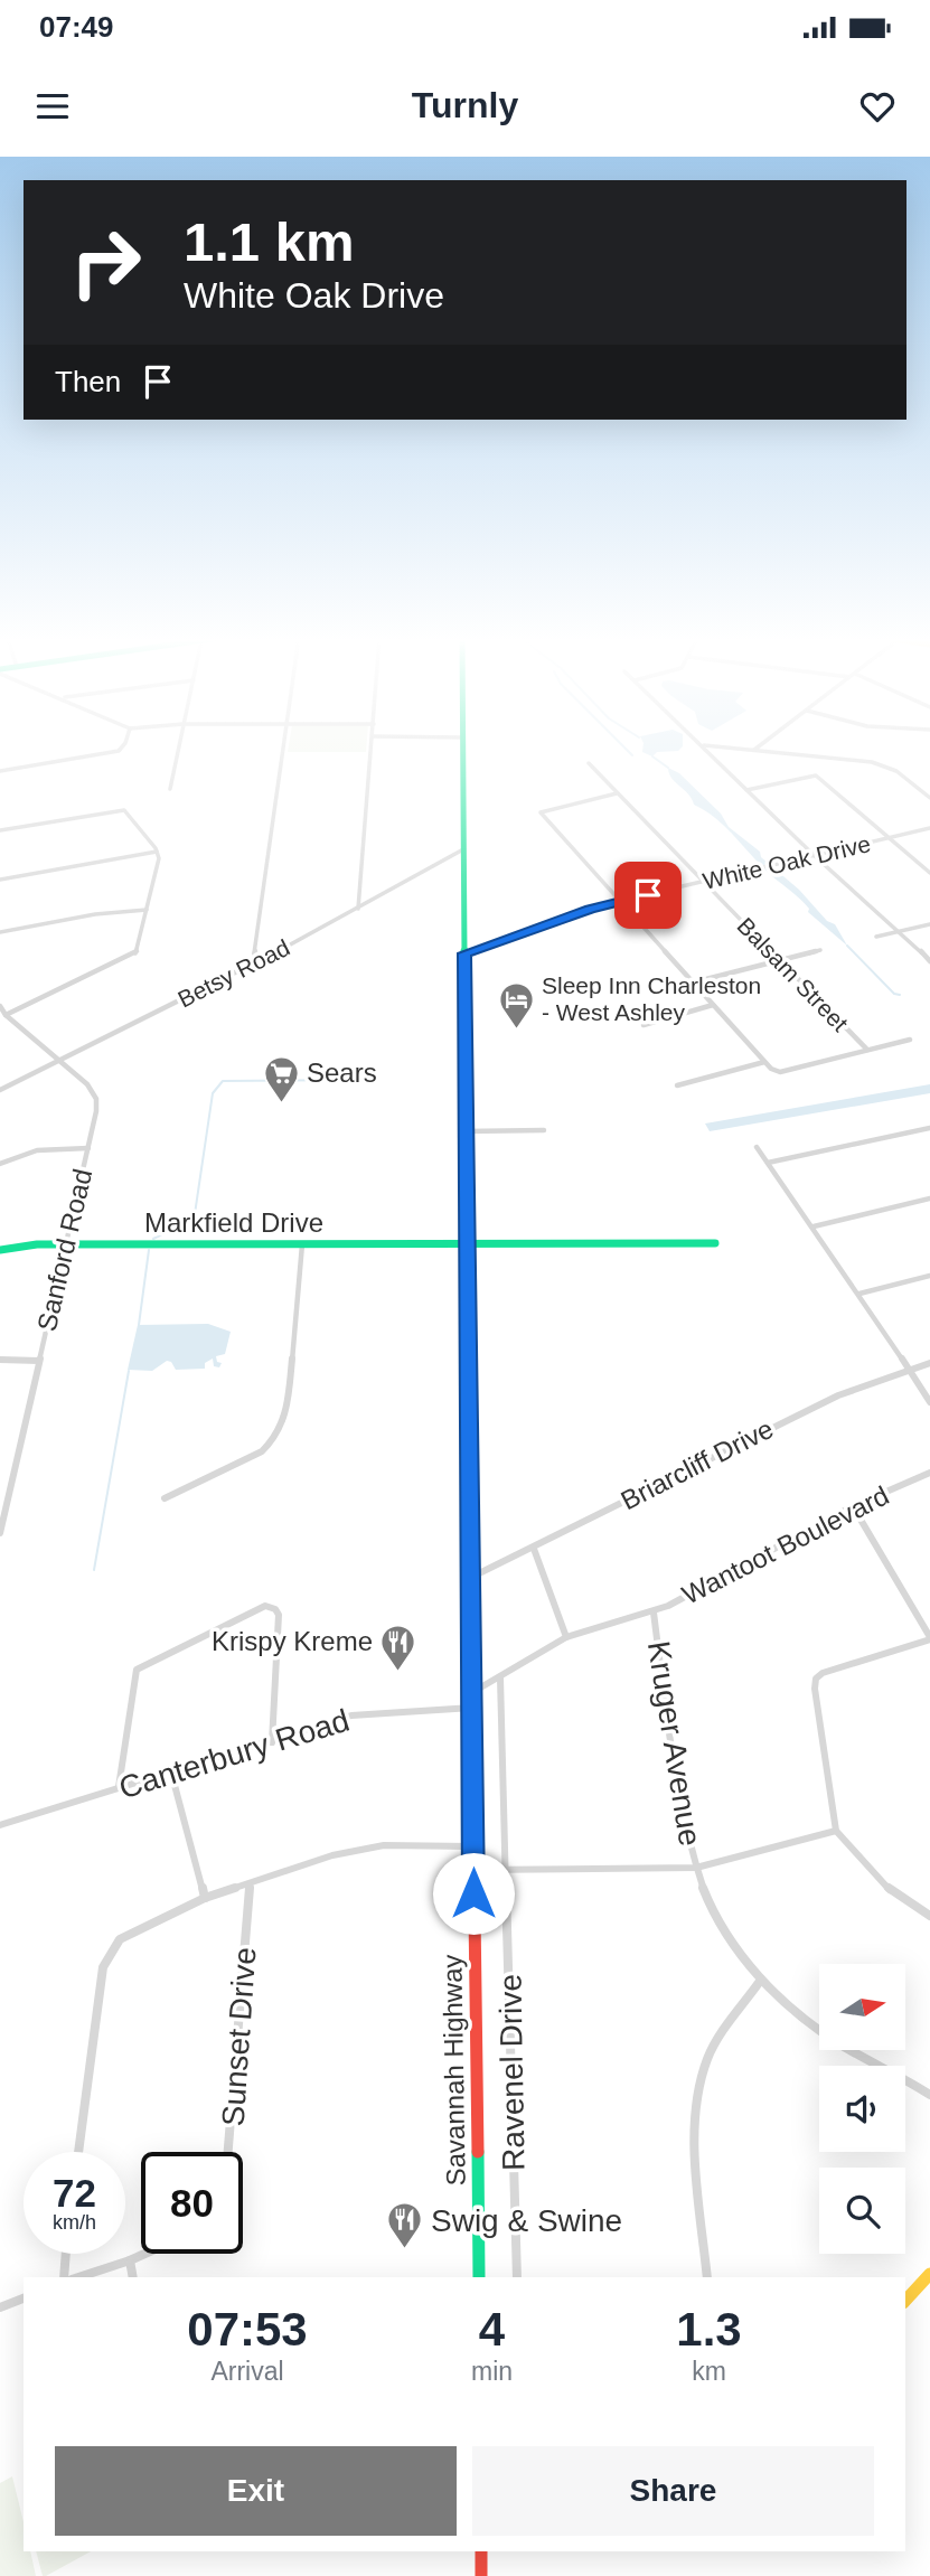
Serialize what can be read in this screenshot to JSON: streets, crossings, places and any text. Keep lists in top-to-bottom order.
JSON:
{
  "streets": {
    "main road": ["Markfield Drive", "Savannah Highway"],
    "street": [
      "White Oak Drive",
      "Betsy Road",
      "Balsam Street",
      "Sanford Road",
      "Briarcliff Drive",
      "Wantoot Boulevard",
      "Kruger Avenue",
      "Canterbury Road",
      "Sunset Drive",
      "Ravenel Drive"
    ]
  },
  "crossings": [
    ["White Oak Drive", "Balsam Street"],
    ["White Oak Drive", "Savannah Highway"],
    ["Betsy Road", "Sanford Road"],
    ["Betsy Road", "Savannah Highway"],
    ["Markfield Drive", "Sanford Road"],
    ["Markfield Drive", "Savannah Highway"],
    ["Briarcliff Drive", "Savannah Highway"],
    ["Wantoot Boulevard", "Kruger Avenue"],
    ["Wantoot Boulevard", "Savannah Highway"],
    ["Wantoot Boulevard", "Ravenel Drive"],
    ["Canterbury Road", "Savannah Highway"]
  ],
  "places": {
    "hotel": ["Sleep Inn Charleston - West Ashley"],
    "supermarket": ["Sears"],
    "restaurant": ["Krispy Kreme", "Swig & Swine"]
  },
  "north": "right",
  "page": {
    "status": "07:49",
    "header": "Turnly",
    "turn": ["1.1 km", "White Oak Drive"],
    "then": "Then",
    "speed": "72 km/h",
    "limit": "80",
    "eta": [
      "07:53",
      "Arrival",
      "4",
      "min",
      "1.3",
      "km"
    ],
    "buttons": ["Exit", "Share"]
  }
}
